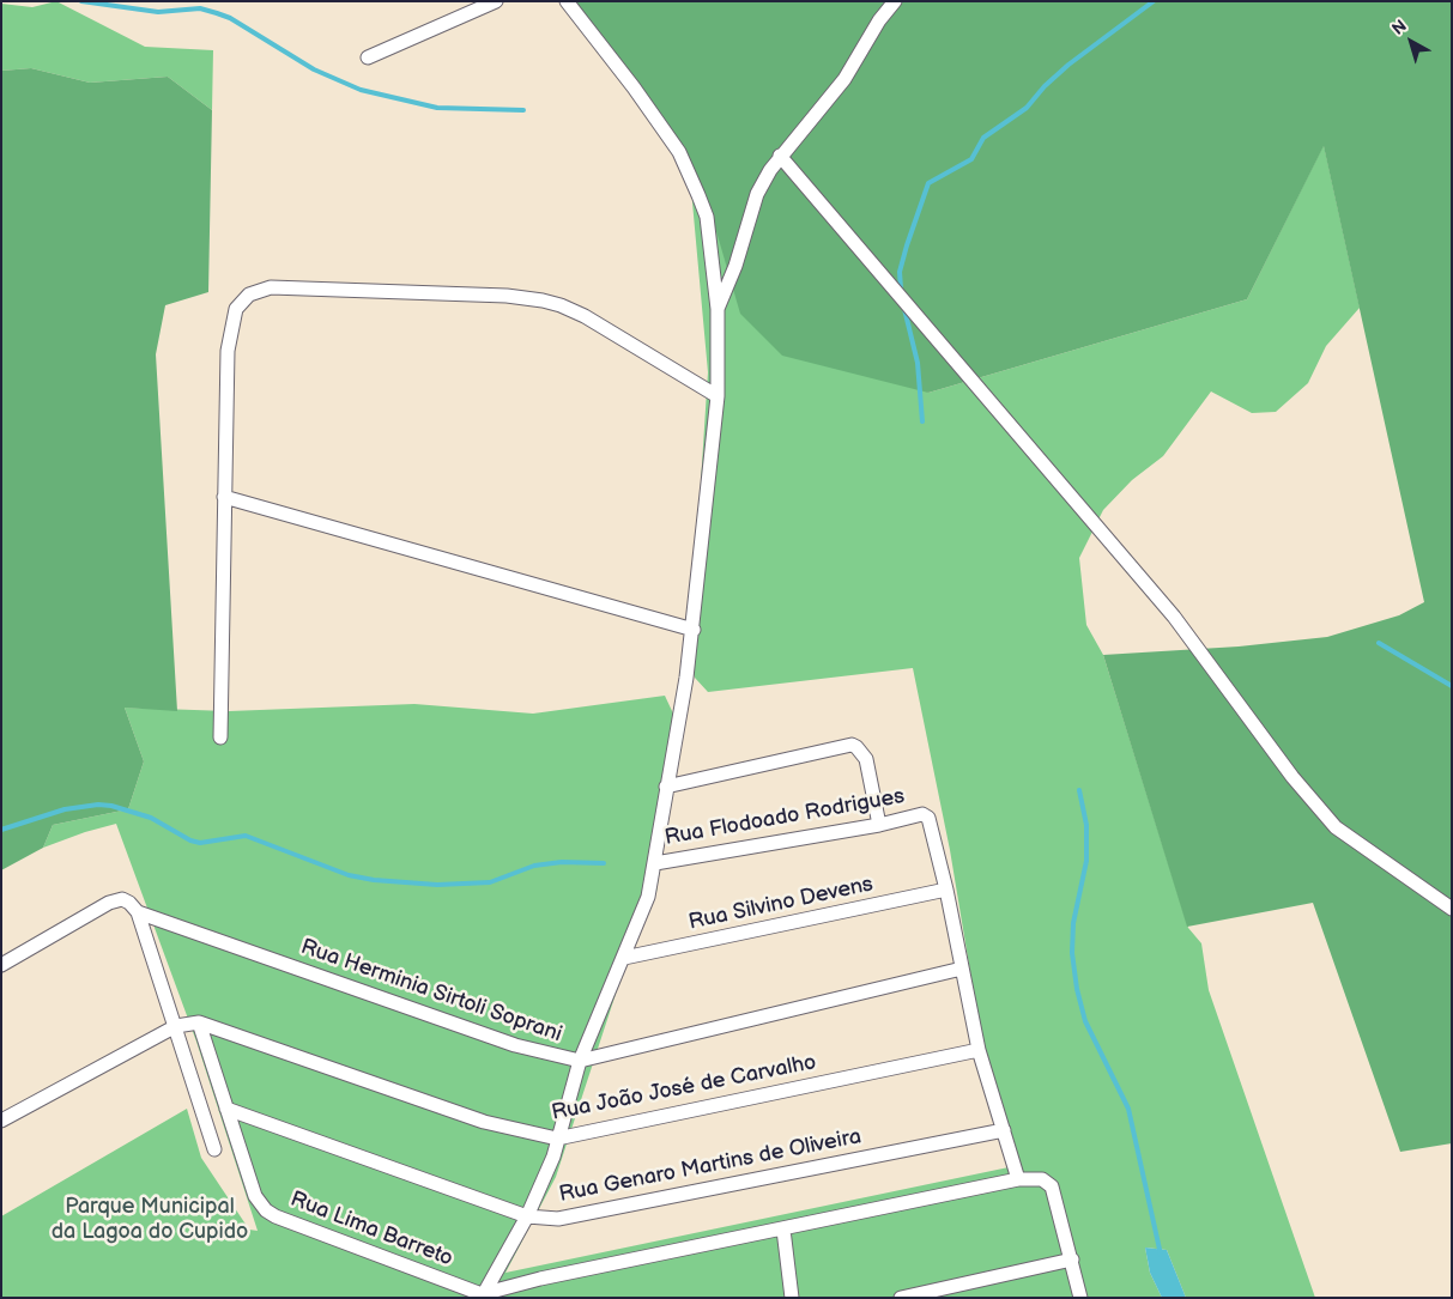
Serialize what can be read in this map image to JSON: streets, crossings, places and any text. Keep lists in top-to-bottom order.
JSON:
{
  "streets": {
    "street": [
      "Rua Flodoado Rodrigues",
      "Rua Silvino Devens",
      "Rua Herminia Sirtoli Soprani",
      "Rua João José de Carvalho",
      "Rua Genaro Martins de Oliveira",
      "Rua Lima Barreto"
    ]
  },
  "crossings": [
    ["Rua Flodoado Rodrigues", "Rua Silvino Devens"],
    ["Rua João José de Carvalho", "Rua Lima Barreto"],
    ["Rua Genaro Martins de Oliveira", "Rua Lima Barreto"]
  ],
  "parks": ["Parque Municipal da Lagoa do Cupido"],
  "north": "top left"
}
